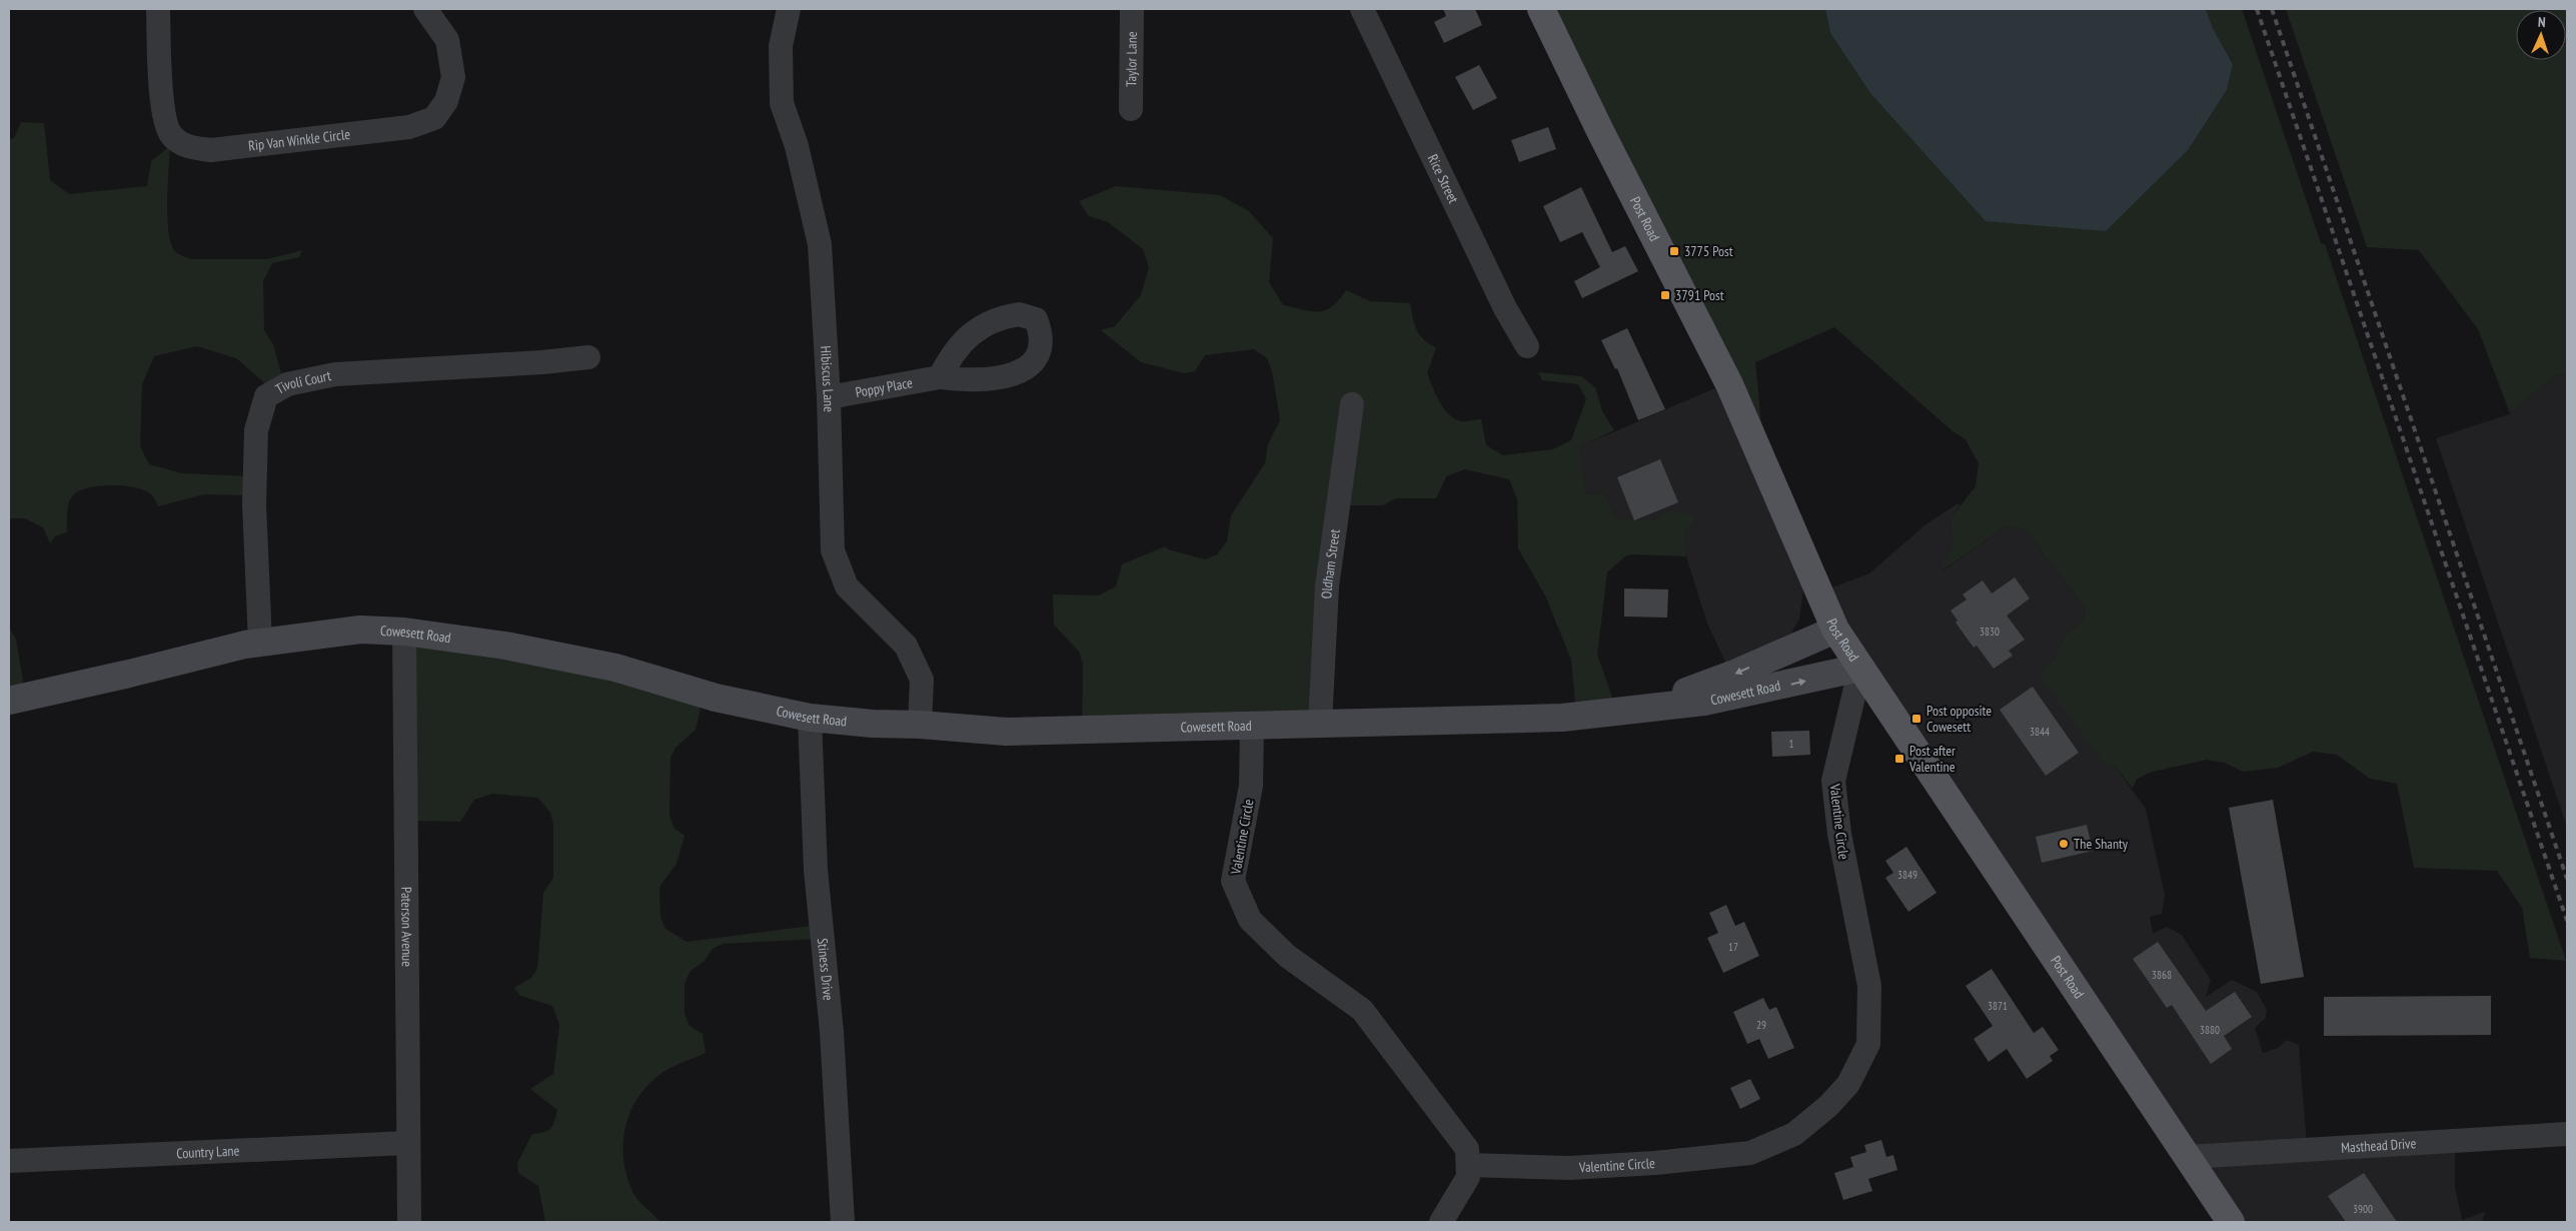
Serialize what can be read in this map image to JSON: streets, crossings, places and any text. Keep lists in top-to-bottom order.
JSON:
{
  "streets": {
    "main road": ["Post Road", "Cowesett Road"],
    "street": [
      "Taylor Lane",
      "Rip Van Winkle Circle",
      "Rice Street",
      "Hibiscus Lane",
      "Tivoli Court",
      "Poppy Place",
      "Oldham Street",
      "Valentine Circle",
      "Paterson Avenue",
      "Stiness Drive",
      "Masthead Drive",
      "Country Lane"
    ]
  },
  "crossings": [
    ["Post Road", "Cowesett Road"],
    ["Post Road", "Valentine Circle"],
    ["Post Road", "Masthead Drive"],
    ["Hibiscus Lane", "Poppy Place"],
    ["Hibiscus Lane", "Cowesett Road"],
    ["Tivoli Court", "Cowesett Road"],
    ["Oldham Street", "Cowesett Road"],
    ["Cowesett Road", "Valentine Circle"],
    ["Cowesett Road", "Paterson Avenue"],
    ["Cowesett Road", "Stiness Drive"],
    ["Paterson Avenue", "Country Lane"]
  ],
  "places": {
    "transit": [
      "3775 Post",
      "3791 Post",
      "Post opposite Cowesett",
      "Post after Valentine"
    ],
    "other": ["The Shanty"]
  },
  "house_numbers": [
    "3830",
    "3844",
    "1",
    "3849",
    "17",
    "3868",
    "3871",
    "29",
    "3880",
    "3900"
  ],
  "north": "top"
}
